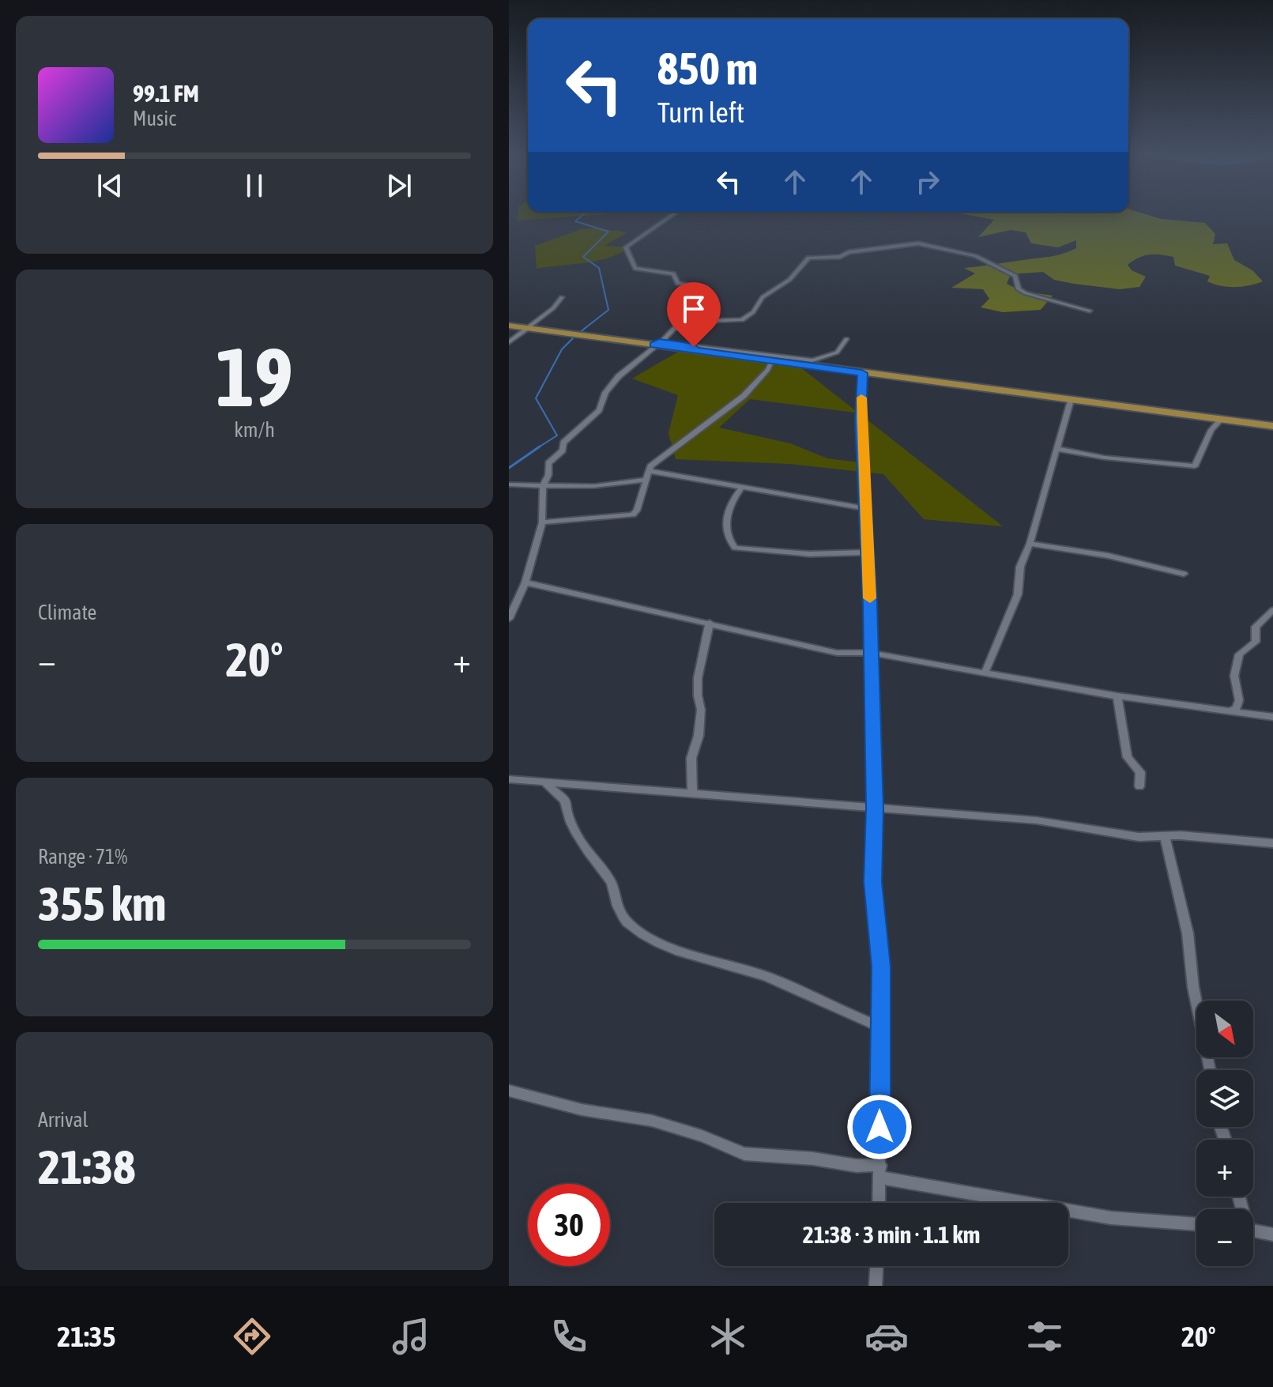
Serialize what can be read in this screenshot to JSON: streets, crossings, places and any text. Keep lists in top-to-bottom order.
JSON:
{
  "north": "bottom right",
  "page": {
    "turn": ["850 m", "Turn left"],
    "song": ["99.1 FM", "Music"],
    "tile": [
      ["19", "km/h"],
      "Climate",
      ["Range · 71%", "355 km"],
      ["Arrival", "21:38"]
    ],
    "heat": ["−", "20°", "+"],
    "map_buttons": ["+", "−"],
    "limit": "30",
    "trip": "21:38 · 3 min · 1.1 km",
    "tabs": ["21:35", "20°"]
  }
}
